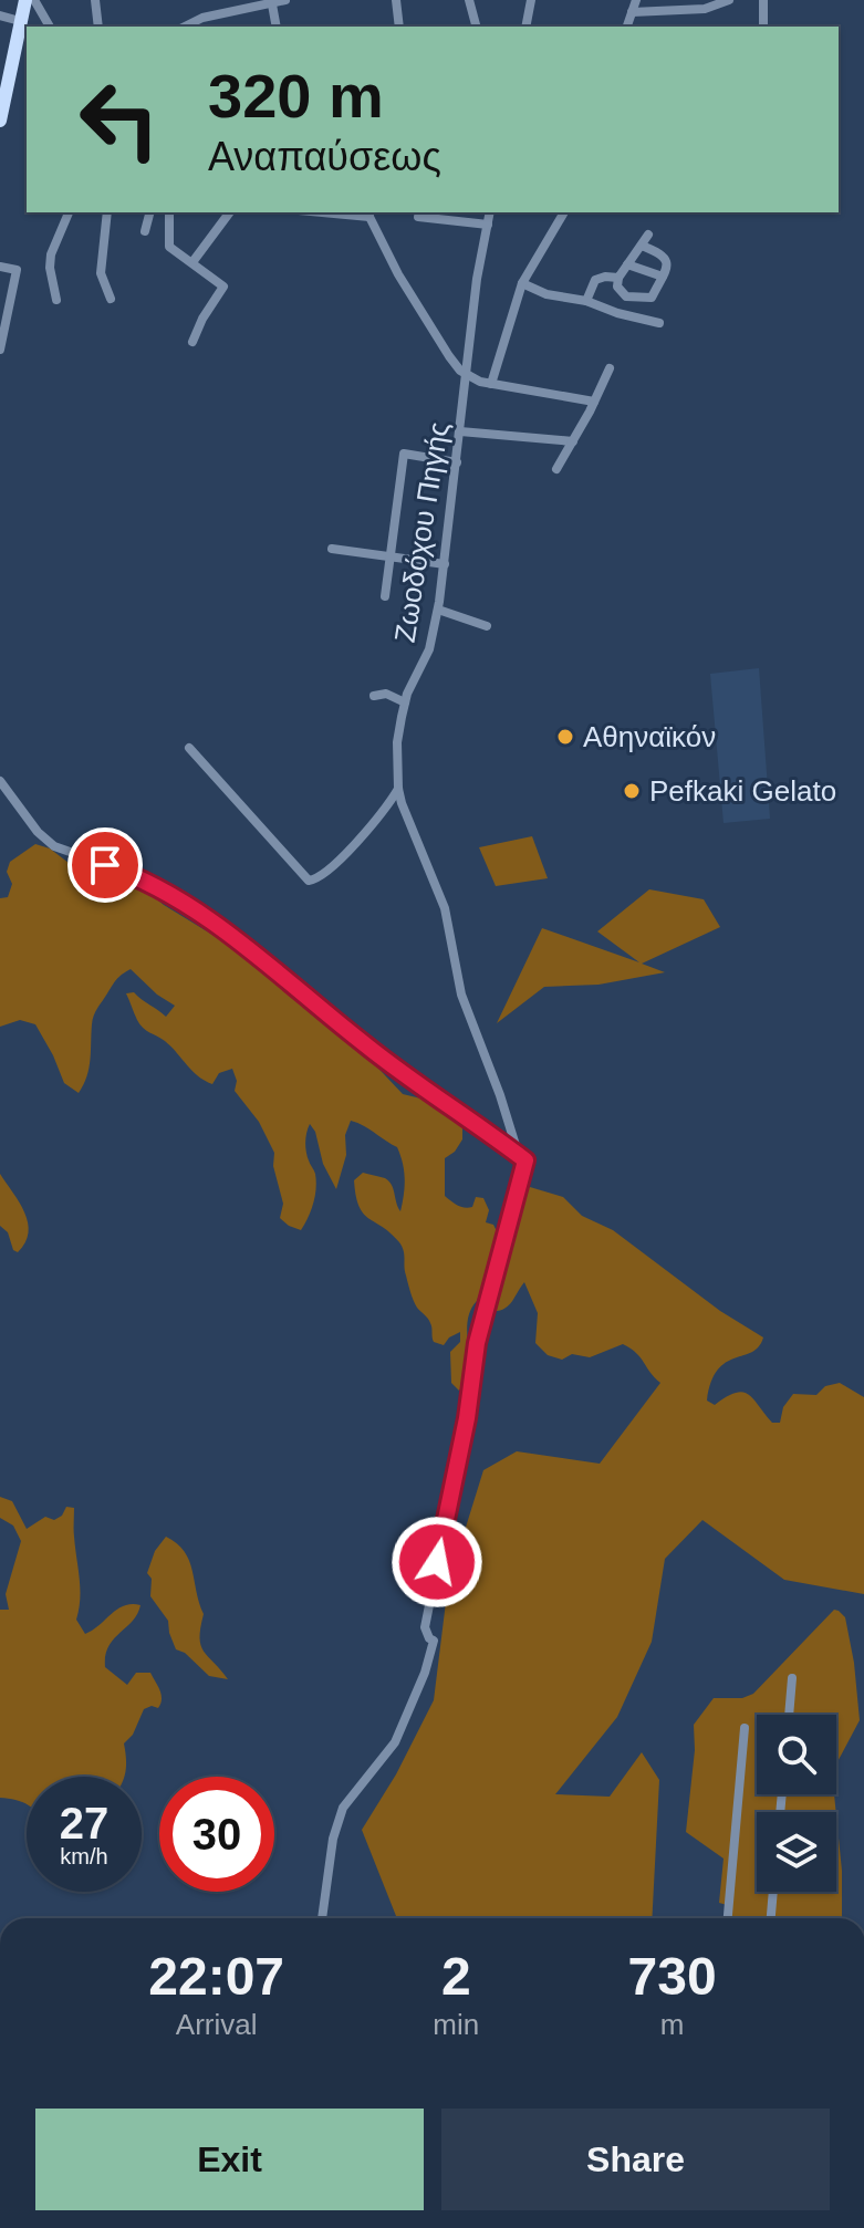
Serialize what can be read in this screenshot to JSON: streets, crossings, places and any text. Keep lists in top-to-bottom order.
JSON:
{
  "streets": {
    "street": ["Ζωοδόχου Πηγής"]
  },
  "places": ["Αθηναϊκόν", "Pefkaki Gelato"],
  "page": {
    "turn": ["320 m", "Αναπαύσεως"],
    "speed": "27 km/h",
    "limit": "30",
    "eta": [
      "22:07",
      "Arrival",
      "2",
      "min",
      "730",
      "m"
    ],
    "buttons": ["Exit", "Share"]
  }
}
